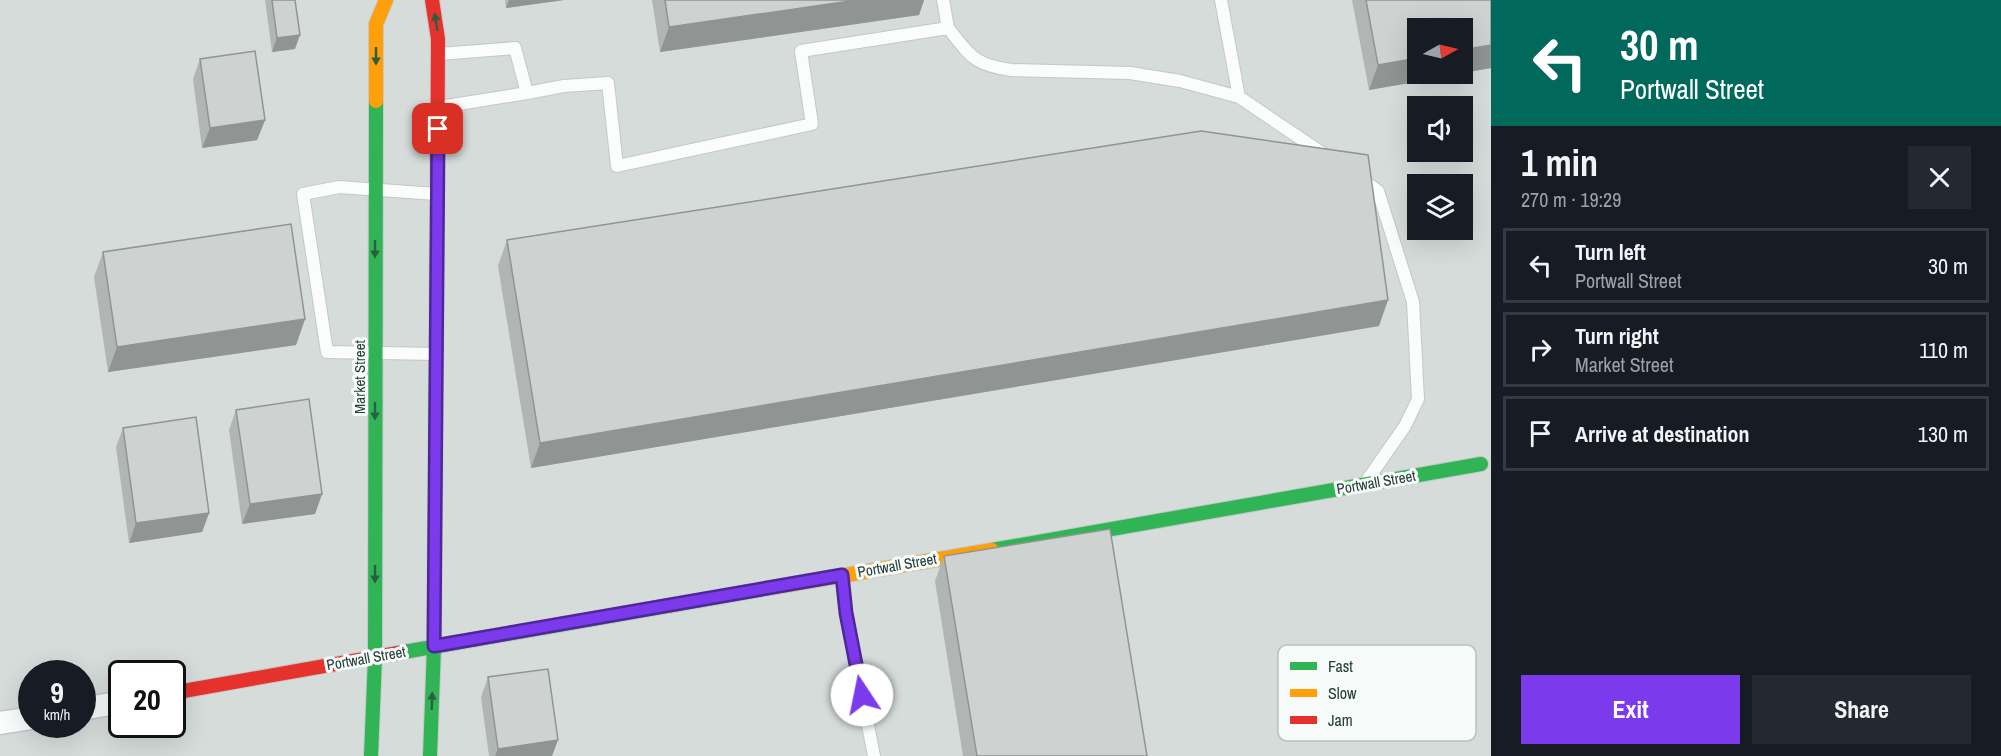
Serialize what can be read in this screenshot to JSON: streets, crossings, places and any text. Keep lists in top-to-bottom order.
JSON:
{
  "streets": {
    "main road": ["Market Street", "Portwall Street"]
  },
  "crossings": [
    ["Market Street", "Portwall Street"]
  ],
  "legend": ["Fast", "Slow", "Jam"],
  "north": "right",
  "page": {
    "turn": ["30 m", "Portwall Street"],
    "heading": ["1 min", "270 m · 19:29"],
    "list": [
      {
        "name": "Turn left",
        "note": "Portwall Street",
        "value": "30 m"
      },
      {
        "name": "Turn right",
        "note": "Market Street",
        "value": "110 m"
      },
      {
        "name": "Arrive at destination",
        "value": "130 m"
      }
    ],
    "speed": "9 km/h",
    "limit": "20",
    "buttons": ["Exit", "Share"]
  }
}
